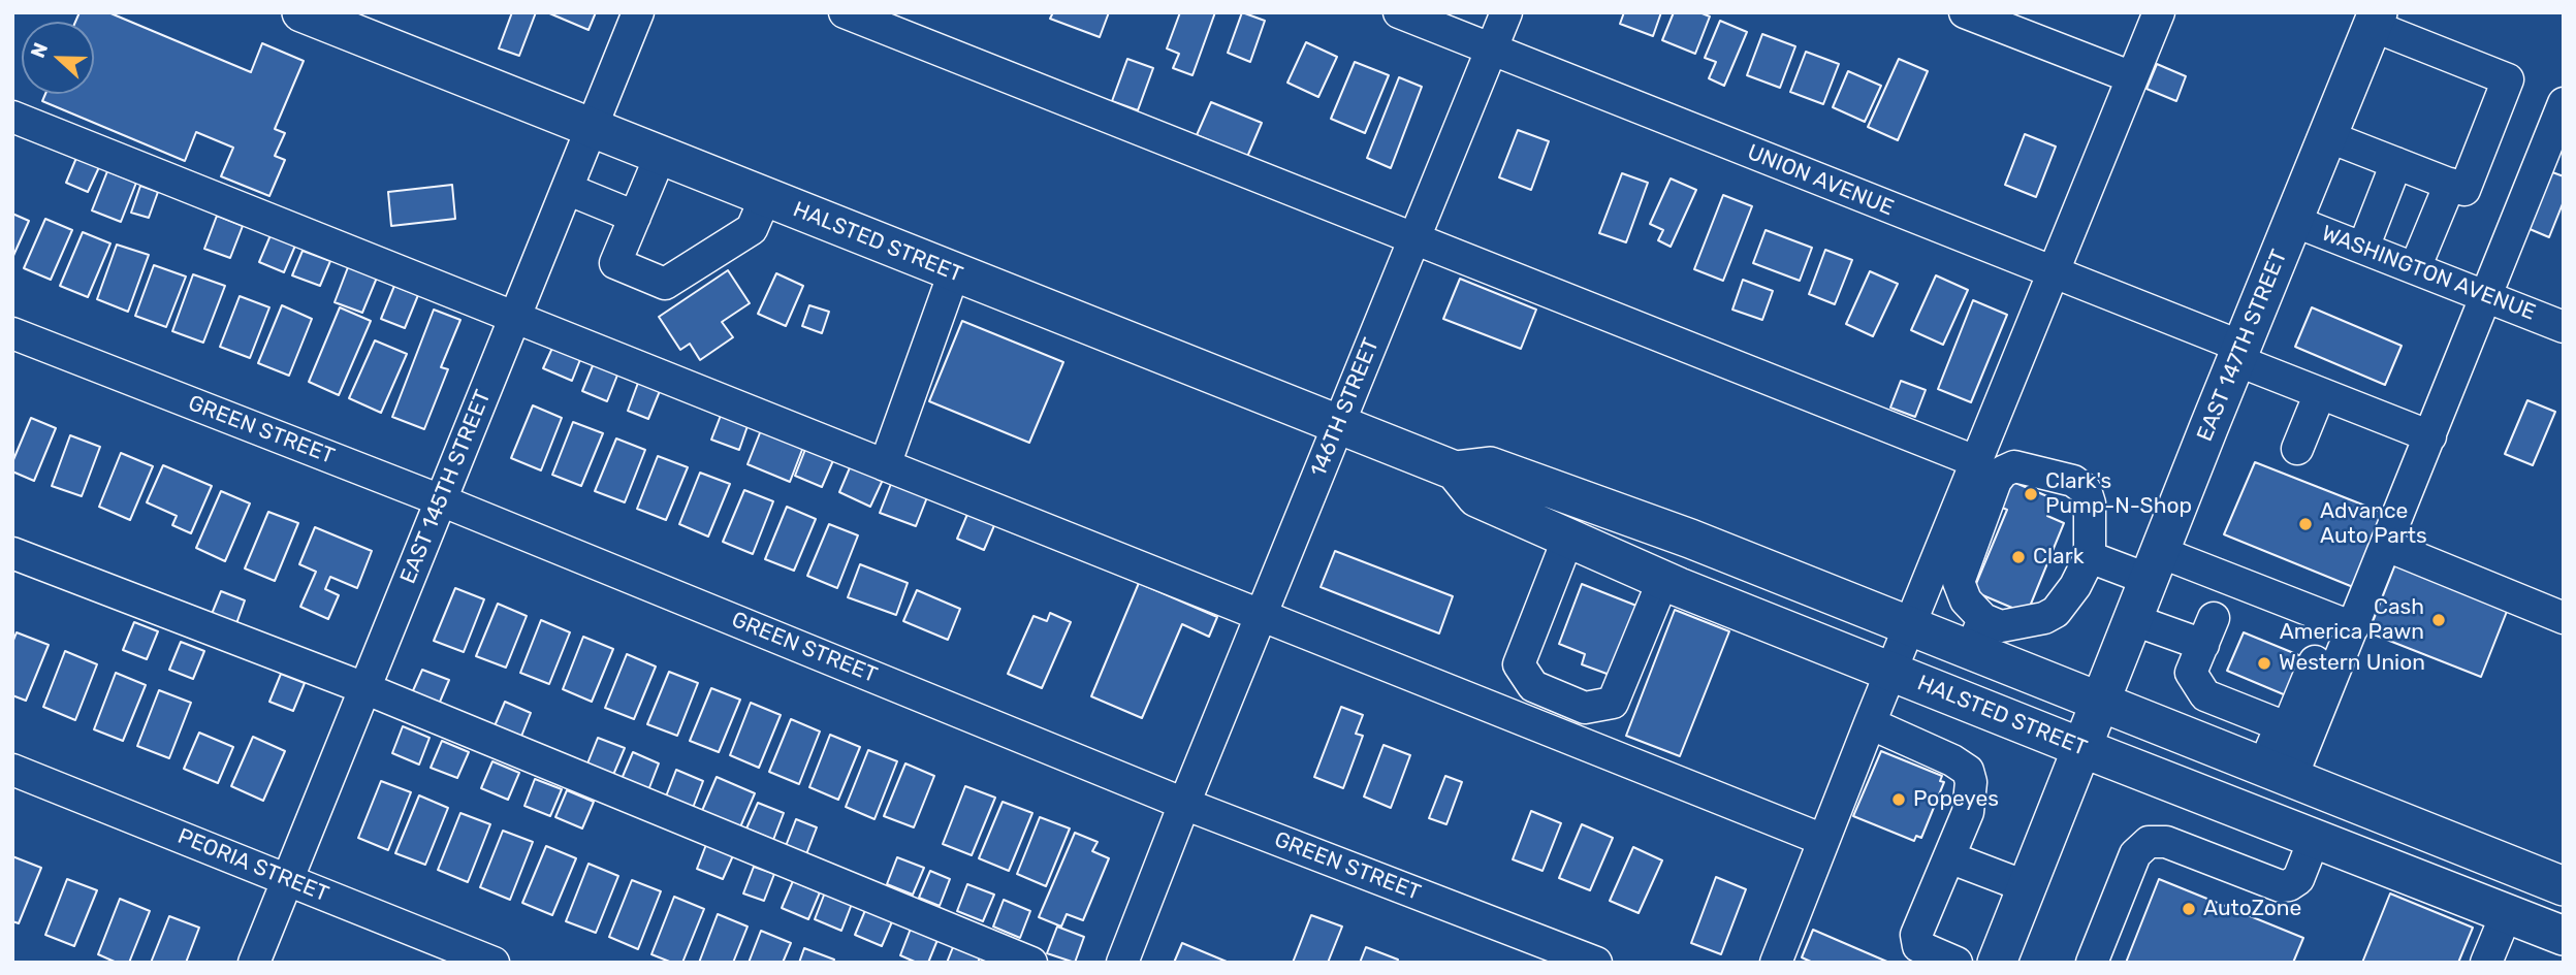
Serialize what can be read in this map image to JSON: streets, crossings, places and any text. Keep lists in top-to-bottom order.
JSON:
{
  "streets": {
    "main road": ["HALSTED STREET", "EAST 147TH STREET"],
    "street": [
      "UNION AVENUE",
      "WASHINGTON AVENUE",
      "146TH STREET",
      "GREEN STREET",
      "EAST 145TH STREET",
      "PEORIA STREET"
    ]
  },
  "crossings": [
    ["UNION AVENUE", "EAST 147TH STREET"],
    ["UNION AVENUE", "146TH STREET"],
    ["HALSTED STREET", "EAST 147TH STREET"],
    ["HALSTED STREET", "146TH STREET"],
    ["HALSTED STREET", "EAST 145TH STREET"],
    ["WASHINGTON AVENUE", "EAST 147TH STREET"],
    ["146TH STREET", "GREEN STREET"],
    ["GREEN STREET", "EAST 145TH STREET"],
    ["EAST 145TH STREET", "PEORIA STREET"]
  ],
  "places": [
    "Clark's Pump-N-Shop",
    "Advance Auto Parts",
    "Clark",
    "Cash America Pawn",
    "Western Union",
    "Popeyes",
    "AutoZone"
  ],
  "north": "left"
}
